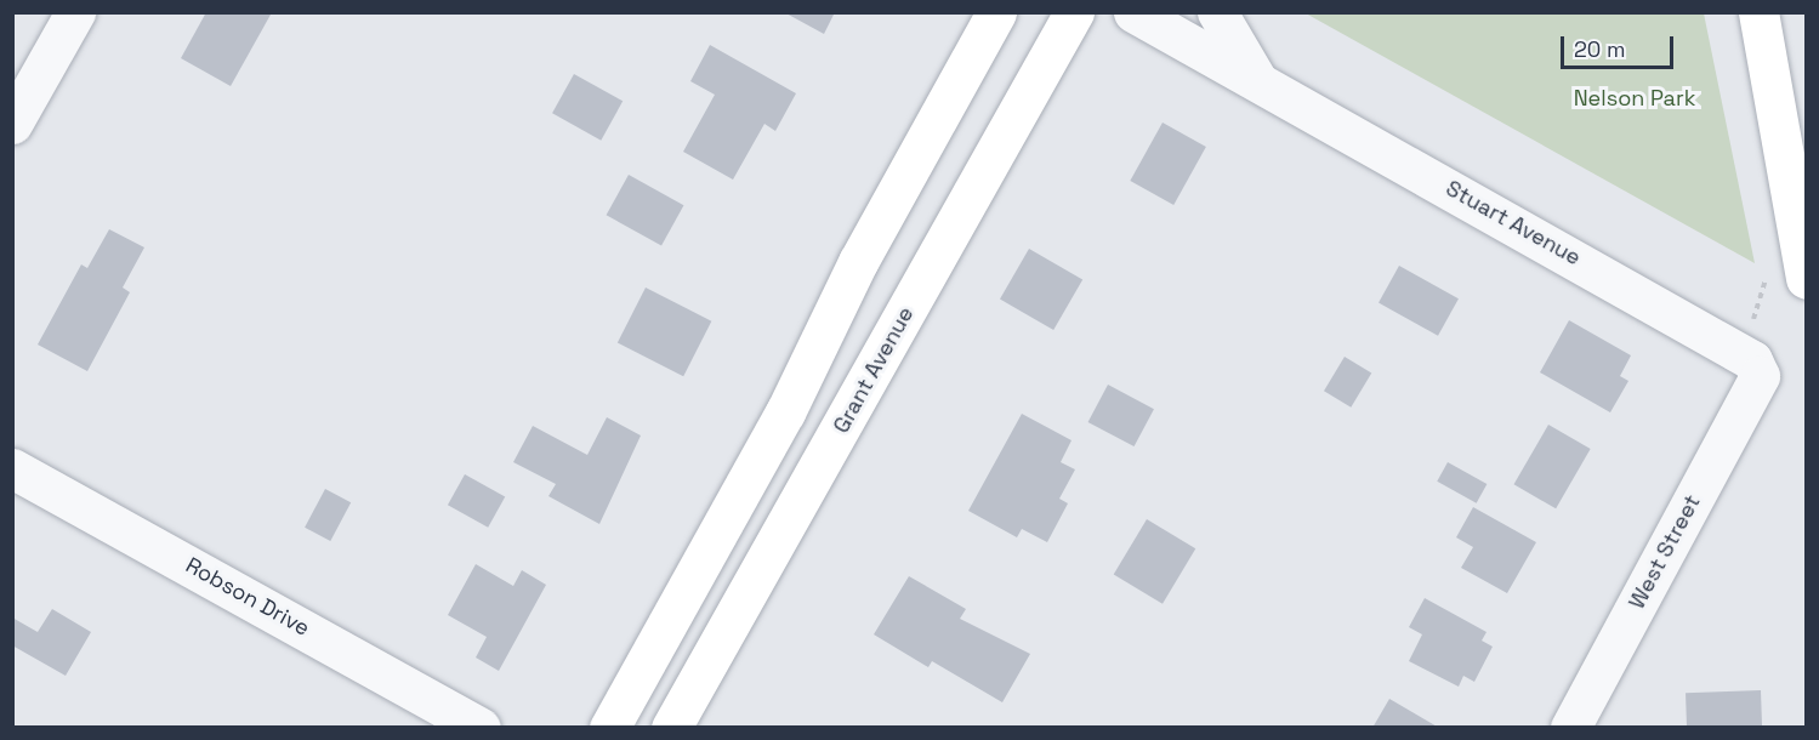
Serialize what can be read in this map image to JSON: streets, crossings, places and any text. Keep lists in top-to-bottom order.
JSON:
{
  "streets": {
    "main road": ["Grant Avenue"],
    "street": ["Stuart Avenue", "West Street", "Robson Drive"]
  },
  "crossings": [
    ["Stuart Avenue", "West Street"]
  ],
  "parks": ["Nelson Park"],
  "scale_bar": "20 m"
}
